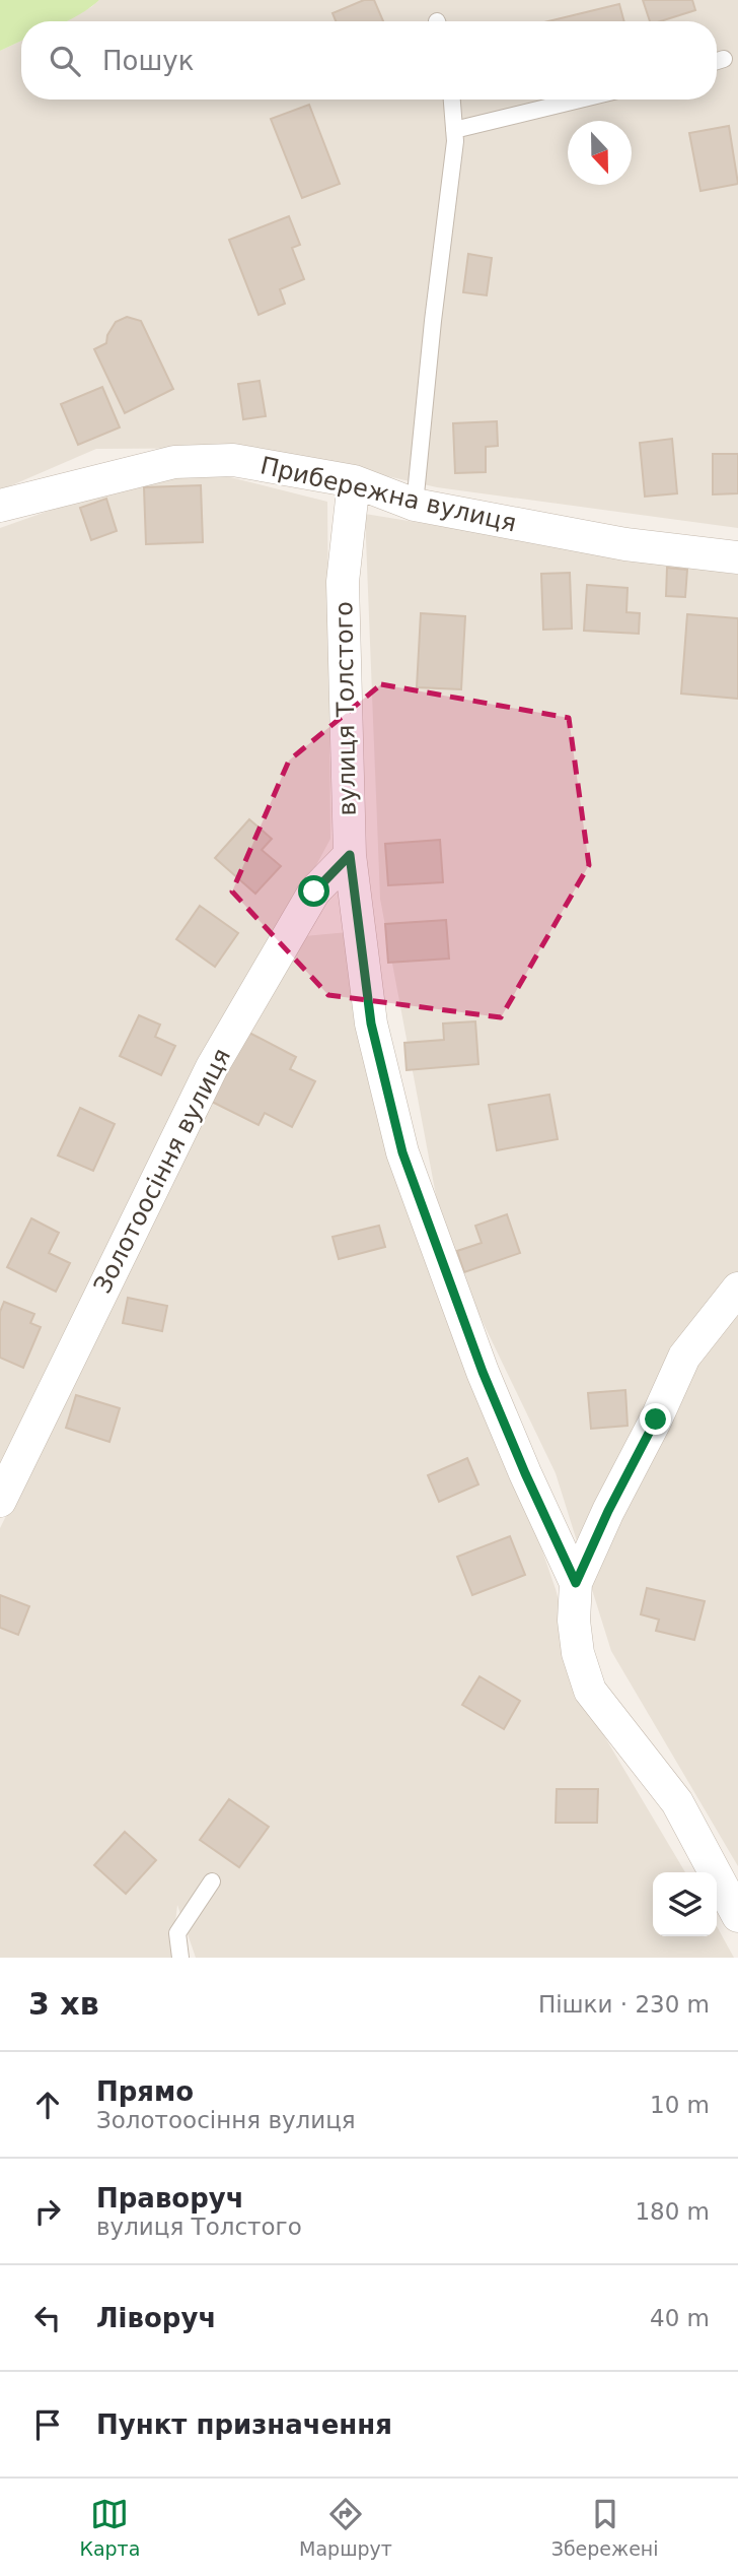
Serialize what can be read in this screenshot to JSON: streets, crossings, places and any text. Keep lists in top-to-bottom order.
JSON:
{
  "streets": {
    "street": ["Прибережна вулиця", "вулиця Толстого", "Золотоосіння вулиця"]
  },
  "crossings": [
    ["Прибережна вулиця", "вулиця Толстого"],
    ["вулиця Толстого", "Золотоосіння вулиця"]
  ],
  "north": "bottom",
  "page": {
    "search": "Пошук",
    "heading": ["3 хв", "Пішки · 230 m"],
    "list": [
      ["Прямо", "Золотоосіння вулиця", "10 m"],
      ["Праворуч", "вулиця Толстого", "180 m"],
      ["Ліворуч", "40 m"],
      "Пункт призначення"
    ],
    "nav": ["Карта", "Маршрут", "Збережені"]
  }
}
